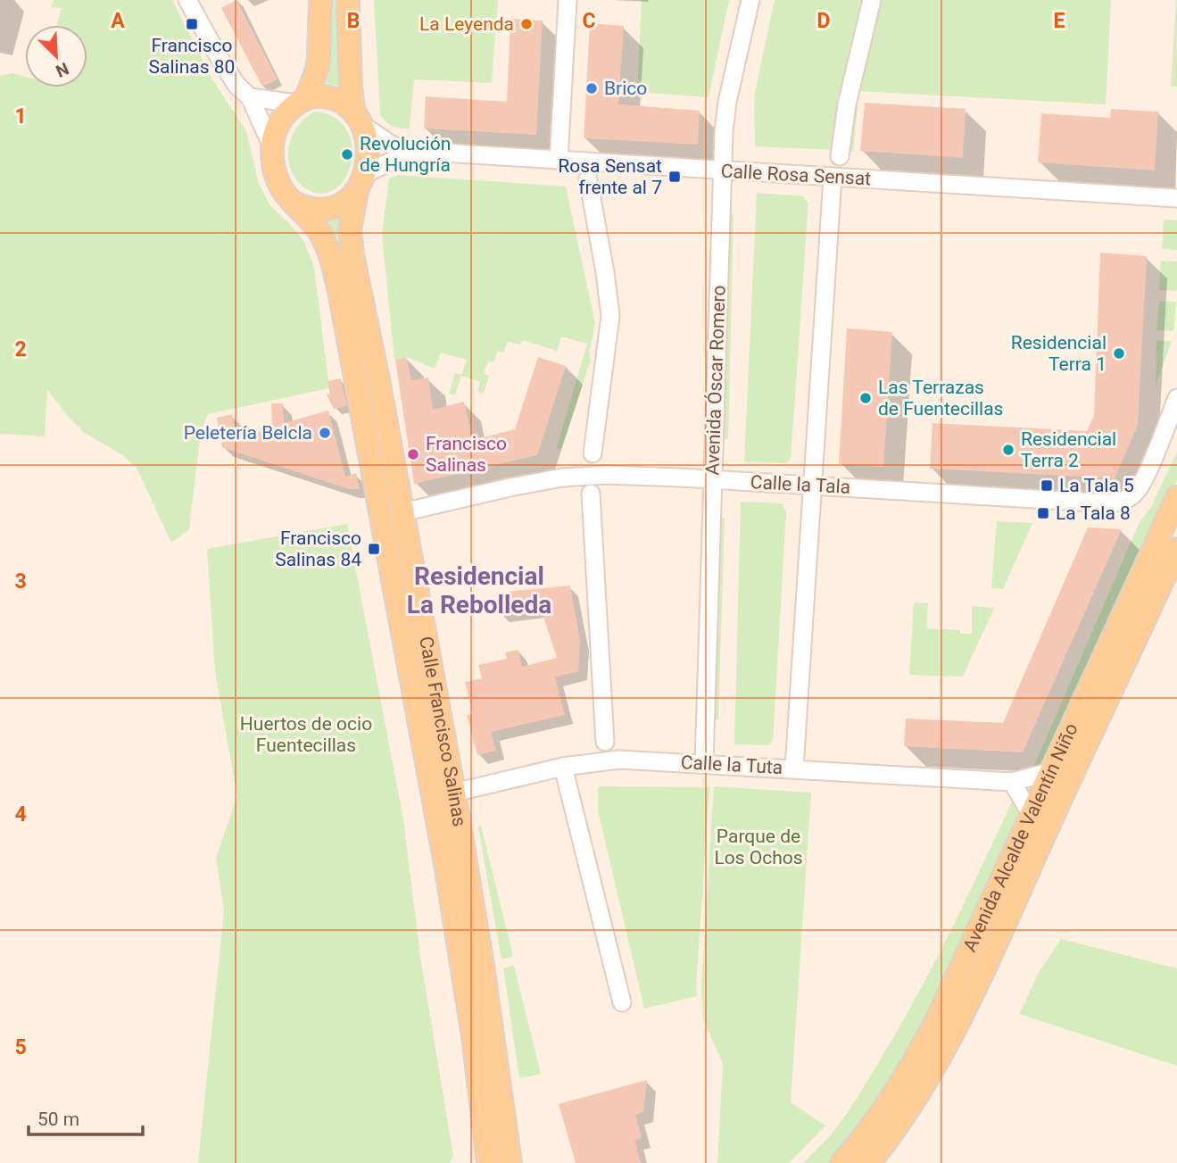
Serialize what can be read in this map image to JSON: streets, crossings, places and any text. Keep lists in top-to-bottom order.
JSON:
{
  "streets": {
    "main road": ["Calle Francisco Salinas", "Avenida Alcalde Valentín Niño"],
    "street": [
      "Calle Rosa Sensat",
      "Avenida Óscar Romero",
      "Calle la Tala",
      "Calle la Tuta"
    ]
  },
  "crossings": [
    ["Calle Rosa Sensat", "Avenida Óscar Romero"],
    ["Calle Rosa Sensat", "Calle Francisco Salinas"],
    ["Avenida Óscar Romero", "Calle la Tala"],
    ["Avenida Óscar Romero", "Calle la Tuta"],
    ["Calle la Tala", "Calle Francisco Salinas"],
    ["Calle Francisco Salinas", "Calle la Tuta"],
    ["Calle la Tuta", "Avenida Alcalde Valentín Niño"]
  ],
  "districts": ["Residencial La Rebolleda"],
  "parks": ["Huertos de ocio Fuentecillas", "Parque de Los Ochos"],
  "places": {
    "transit": [
      "Francisco Salinas 80",
      "Rosa Sensat frente al 7",
      "La Tala 5",
      "La Tala 8",
      "Francisco Salinas 84"
    ],
    "other": [
      "La Leyenda",
      "Brico",
      "Revolución de Hungría",
      "Residencial Terra 1",
      "Las Terrazas de Fuentecillas",
      "Peletería Belcla",
      "Residencial Terra 2",
      "Francisco Salinas"
    ]
  },
  "scale_bar": "50 m",
  "north": "bottom right",
  "grid": {
    "columns": [
      "A",
      "B",
      "C",
      "D",
      "E"
    ],
    "rows": [
      "1",
      "2",
      "3",
      "4",
      "5"
    ]
  }
}
